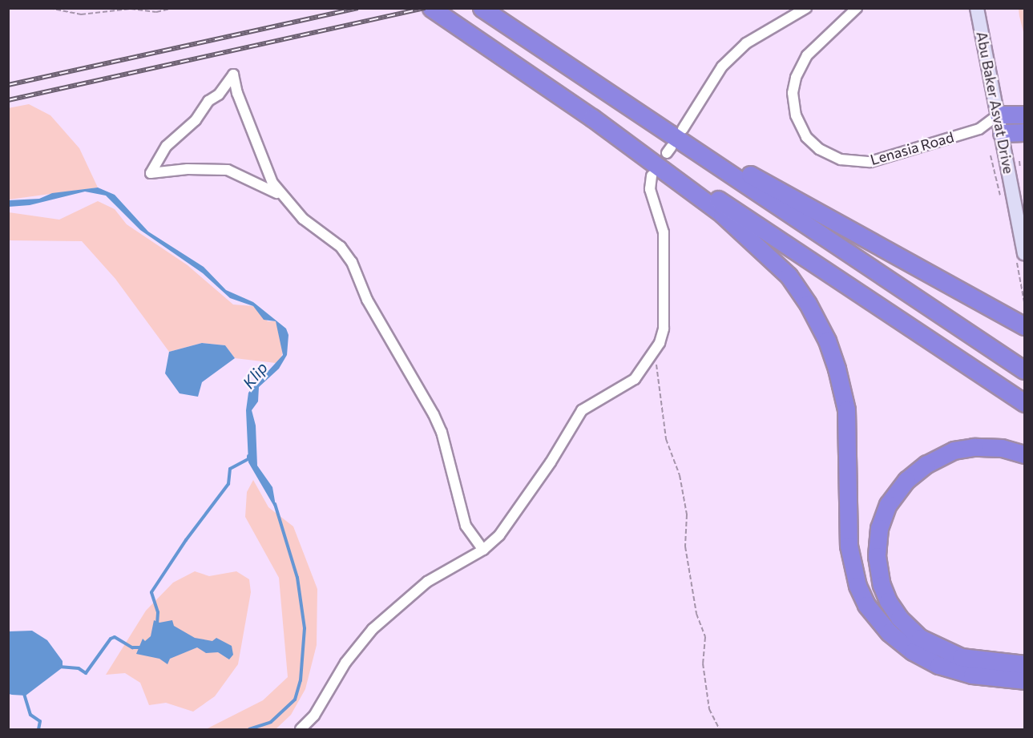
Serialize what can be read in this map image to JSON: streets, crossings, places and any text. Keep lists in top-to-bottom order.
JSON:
{
  "streets": {
    "main road": ["Abu Baker Asvat Drive"],
    "street": ["Lenasia Road"]
  },
  "crossings": [
    ["Abu Baker Asvat Drive", "Lenasia Road"]
  ],
  "water": ["Klip"]
}
